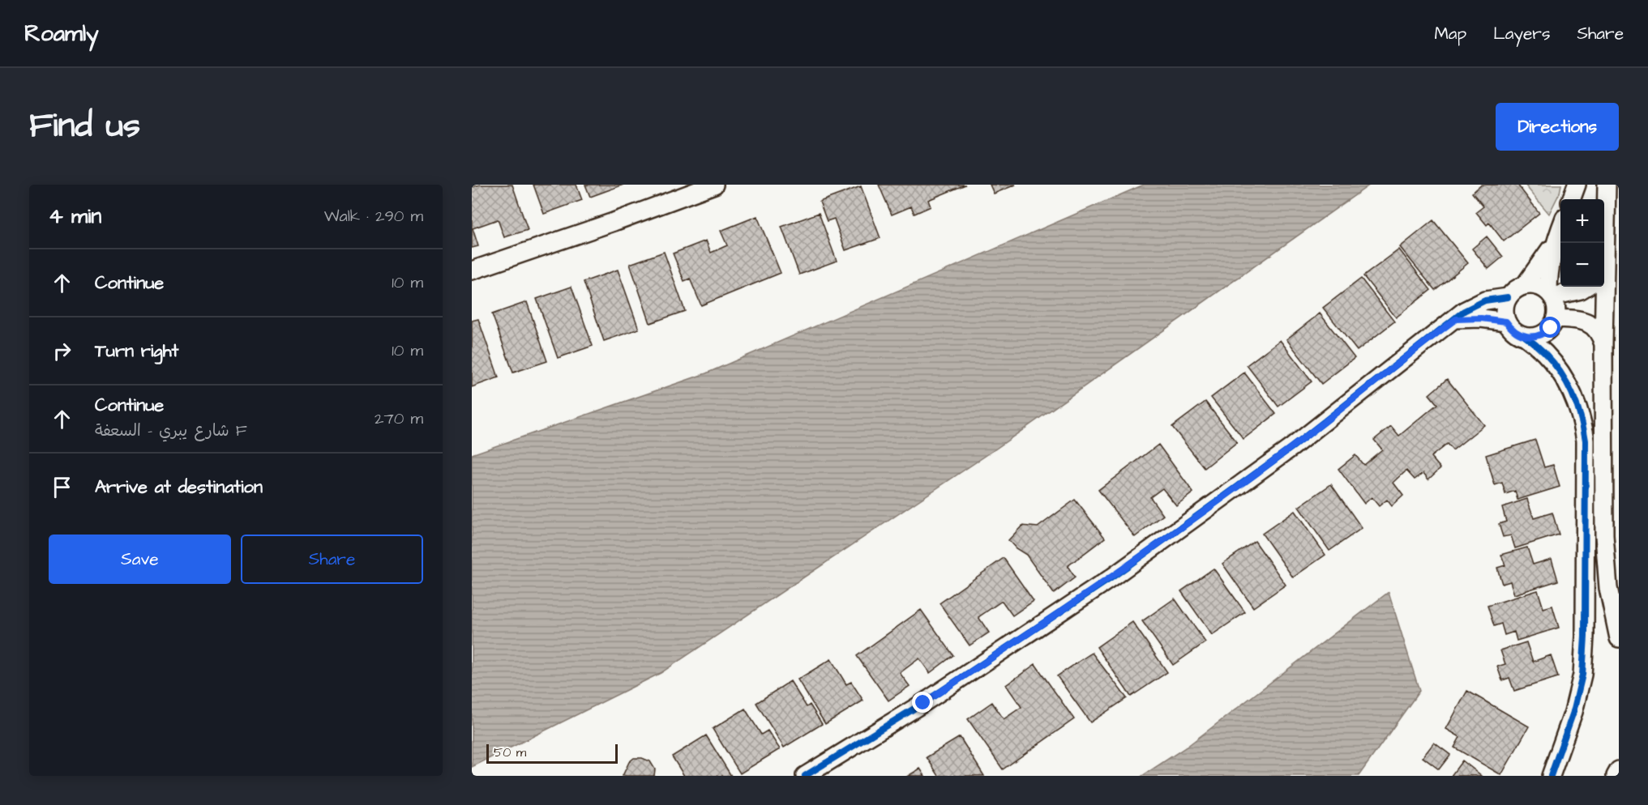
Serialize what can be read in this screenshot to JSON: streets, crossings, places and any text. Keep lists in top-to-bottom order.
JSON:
{
  "scale_bar": "50 m",
  "page": {
    "header": "Roamly",
    "nav": ["Map", "Layers", "Share"],
    "title": "Find us",
    "buttons": [
      "Directions",
      ["Save", "Share"]
    ],
    "heading": ["4 min", "Walk · 290 m"],
    "map_buttons": ["+", "−"],
    "list": [
      ["Continue", "10 m"],
      ["Turn right", "10 m"],
      ["Continue", "شارع يبري - السعفة F", "270 m"],
      "Arrive at destination"
    ],
    "scale": "50 m"
  }
}
